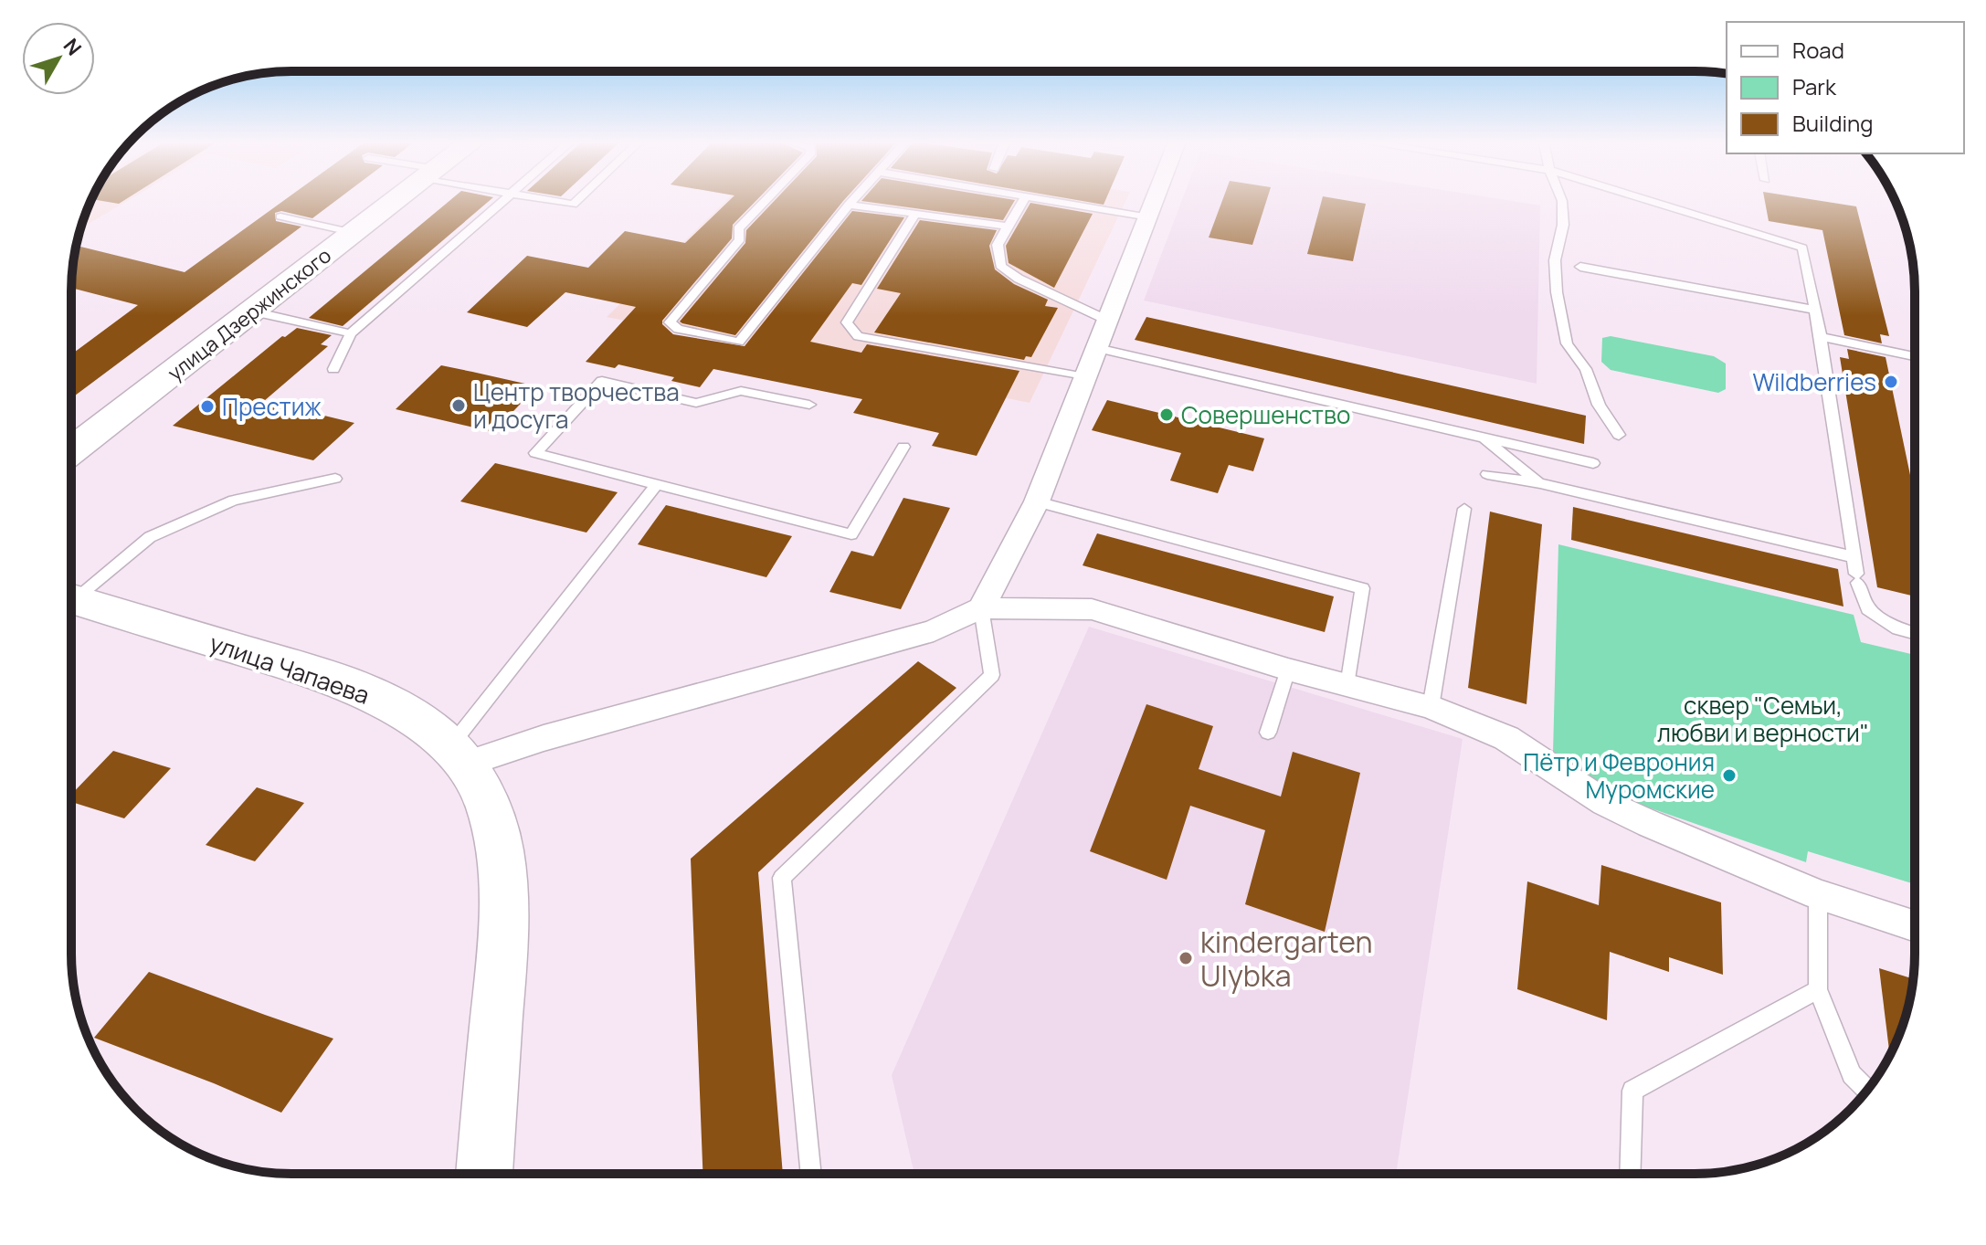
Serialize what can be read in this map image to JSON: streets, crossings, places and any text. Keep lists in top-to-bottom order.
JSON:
{
  "streets": {
    "main road": ["улица Дзержинского", "улица Чапаева"]
  },
  "parks": ["сквер \"Семьи, любви и верности\""],
  "places": [
    "Wildberries",
    "Центр творчества и досуга",
    "Престиж",
    "Совершенство",
    "Пётр и Феврония Муромские",
    "kindergarten Ulybka"
  ],
  "legend": ["Road", "Park", "Building"],
  "north": "top right"
}
